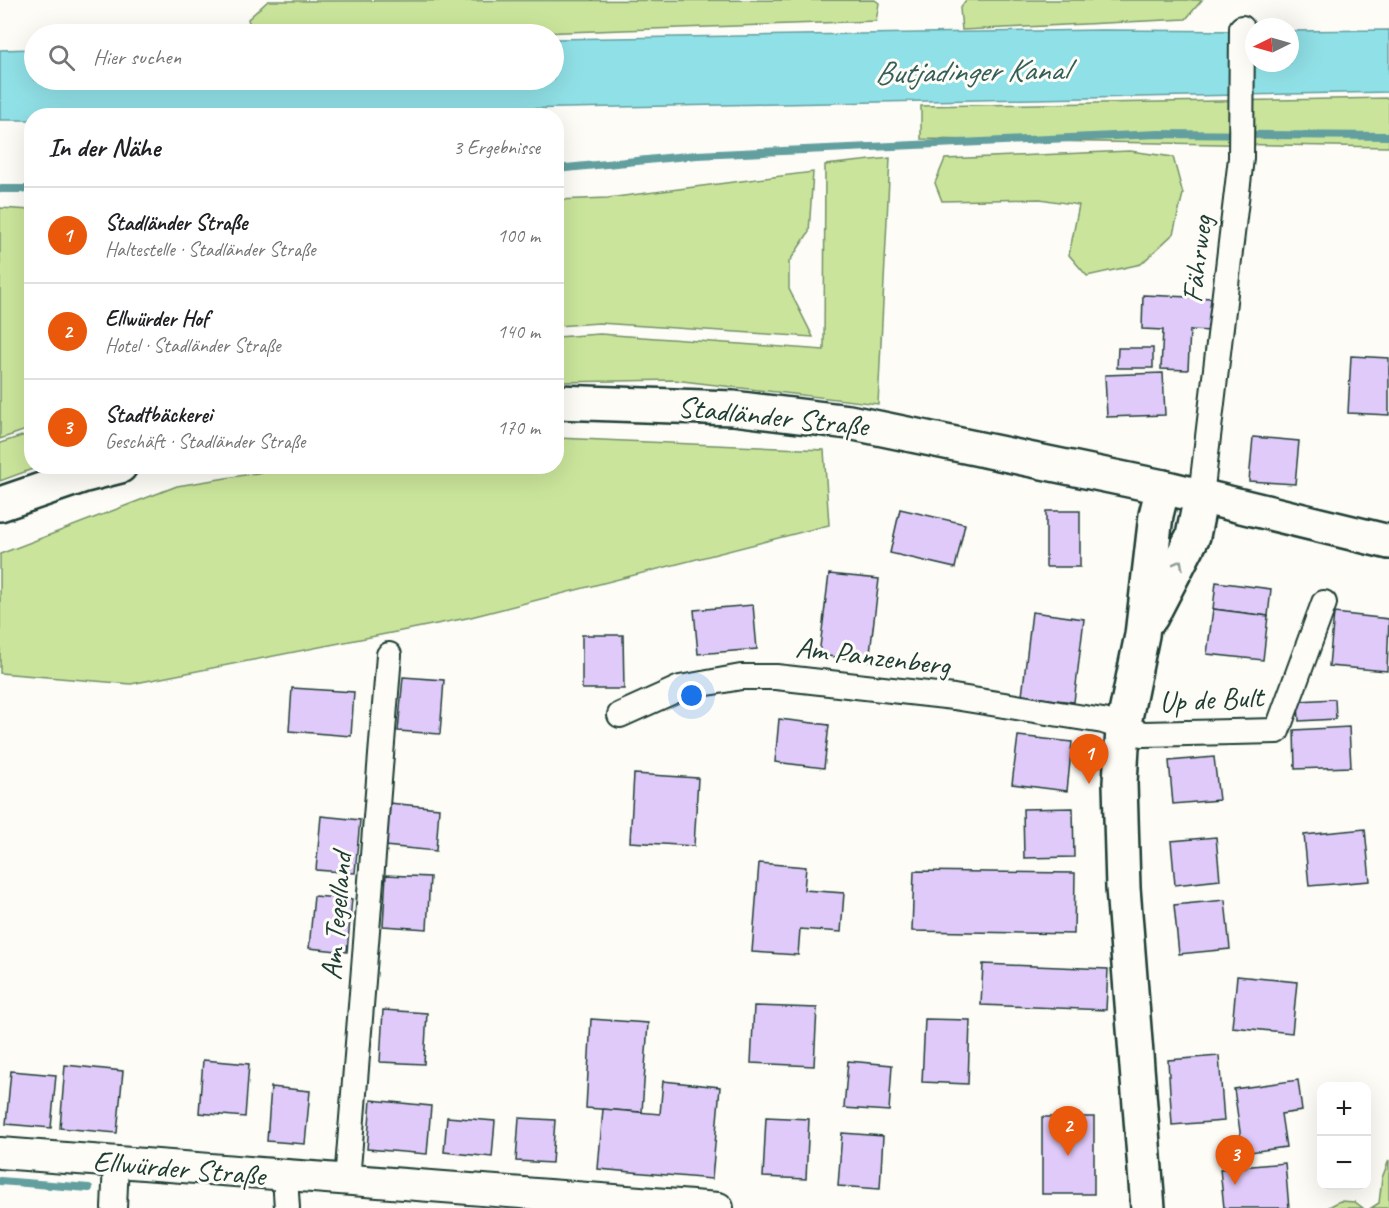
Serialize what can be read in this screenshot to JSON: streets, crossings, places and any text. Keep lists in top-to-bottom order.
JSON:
{
  "streets": {
    "main road": ["Stadländer Straße"],
    "street": [
      "Fährweg",
      "Am Panzenberg",
      "Up de Bult",
      "Am Tegelland",
      "Ellwürder Straße"
    ]
  },
  "crossings": [
    ["Fährweg", "Stadländer Straße"],
    ["Am Panzenberg", "Up de Bult"],
    ["Am Tegelland", "Ellwürder Straße"]
  ],
  "water": ["Butjadinger Kanal"],
  "north": "left",
  "page": {
    "search": "Hier suchen",
    "heading": ["In der Nähe", "3 Ergebnisse"],
    "list": [
      {
        "mark": "1",
        "name": "Stadländer Straße",
        "note": "Haltestelle · Stadländer Straße",
        "value": "100 m"
      },
      {
        "mark": "2",
        "name": "Ellwürder Hof",
        "note": "Hotel · Stadländer Straße",
        "value": "140 m"
      },
      {
        "mark": "3",
        "name": "Stadtbäckerei",
        "note": "Geschäft · Stadländer Straße",
        "value": "170 m"
      }
    ],
    "pins": ["1", "2", "3"],
    "map_buttons": ["+", "−"]
  }
}
